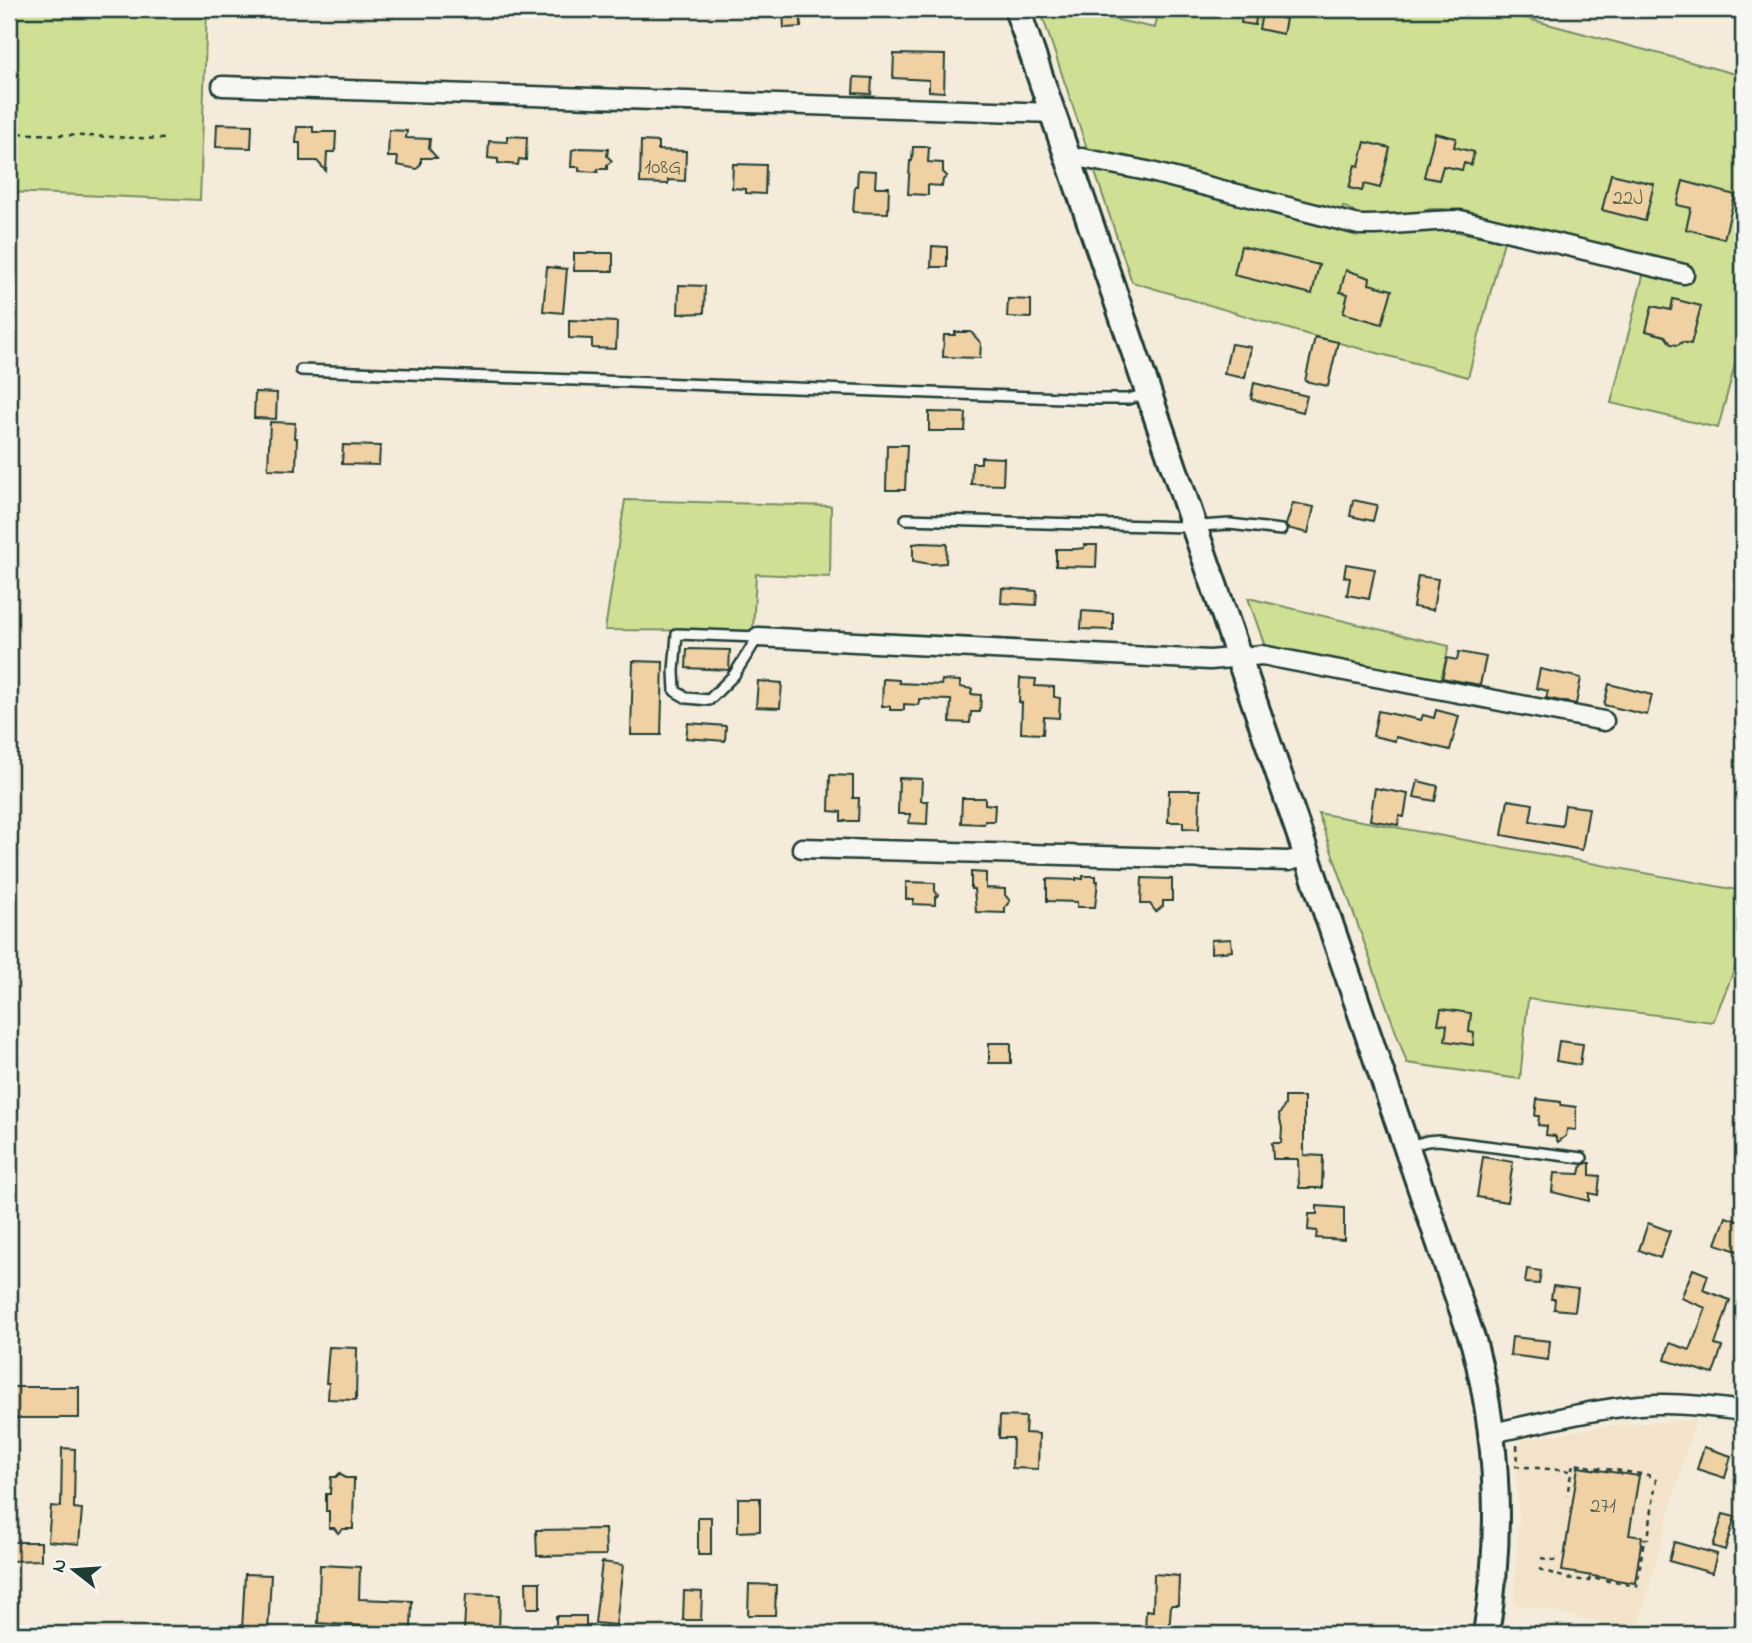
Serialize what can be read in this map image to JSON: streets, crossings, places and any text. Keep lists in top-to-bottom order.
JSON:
{
  "house_numbers": ["108G", "22J", "271"],
  "north": "left"
}
